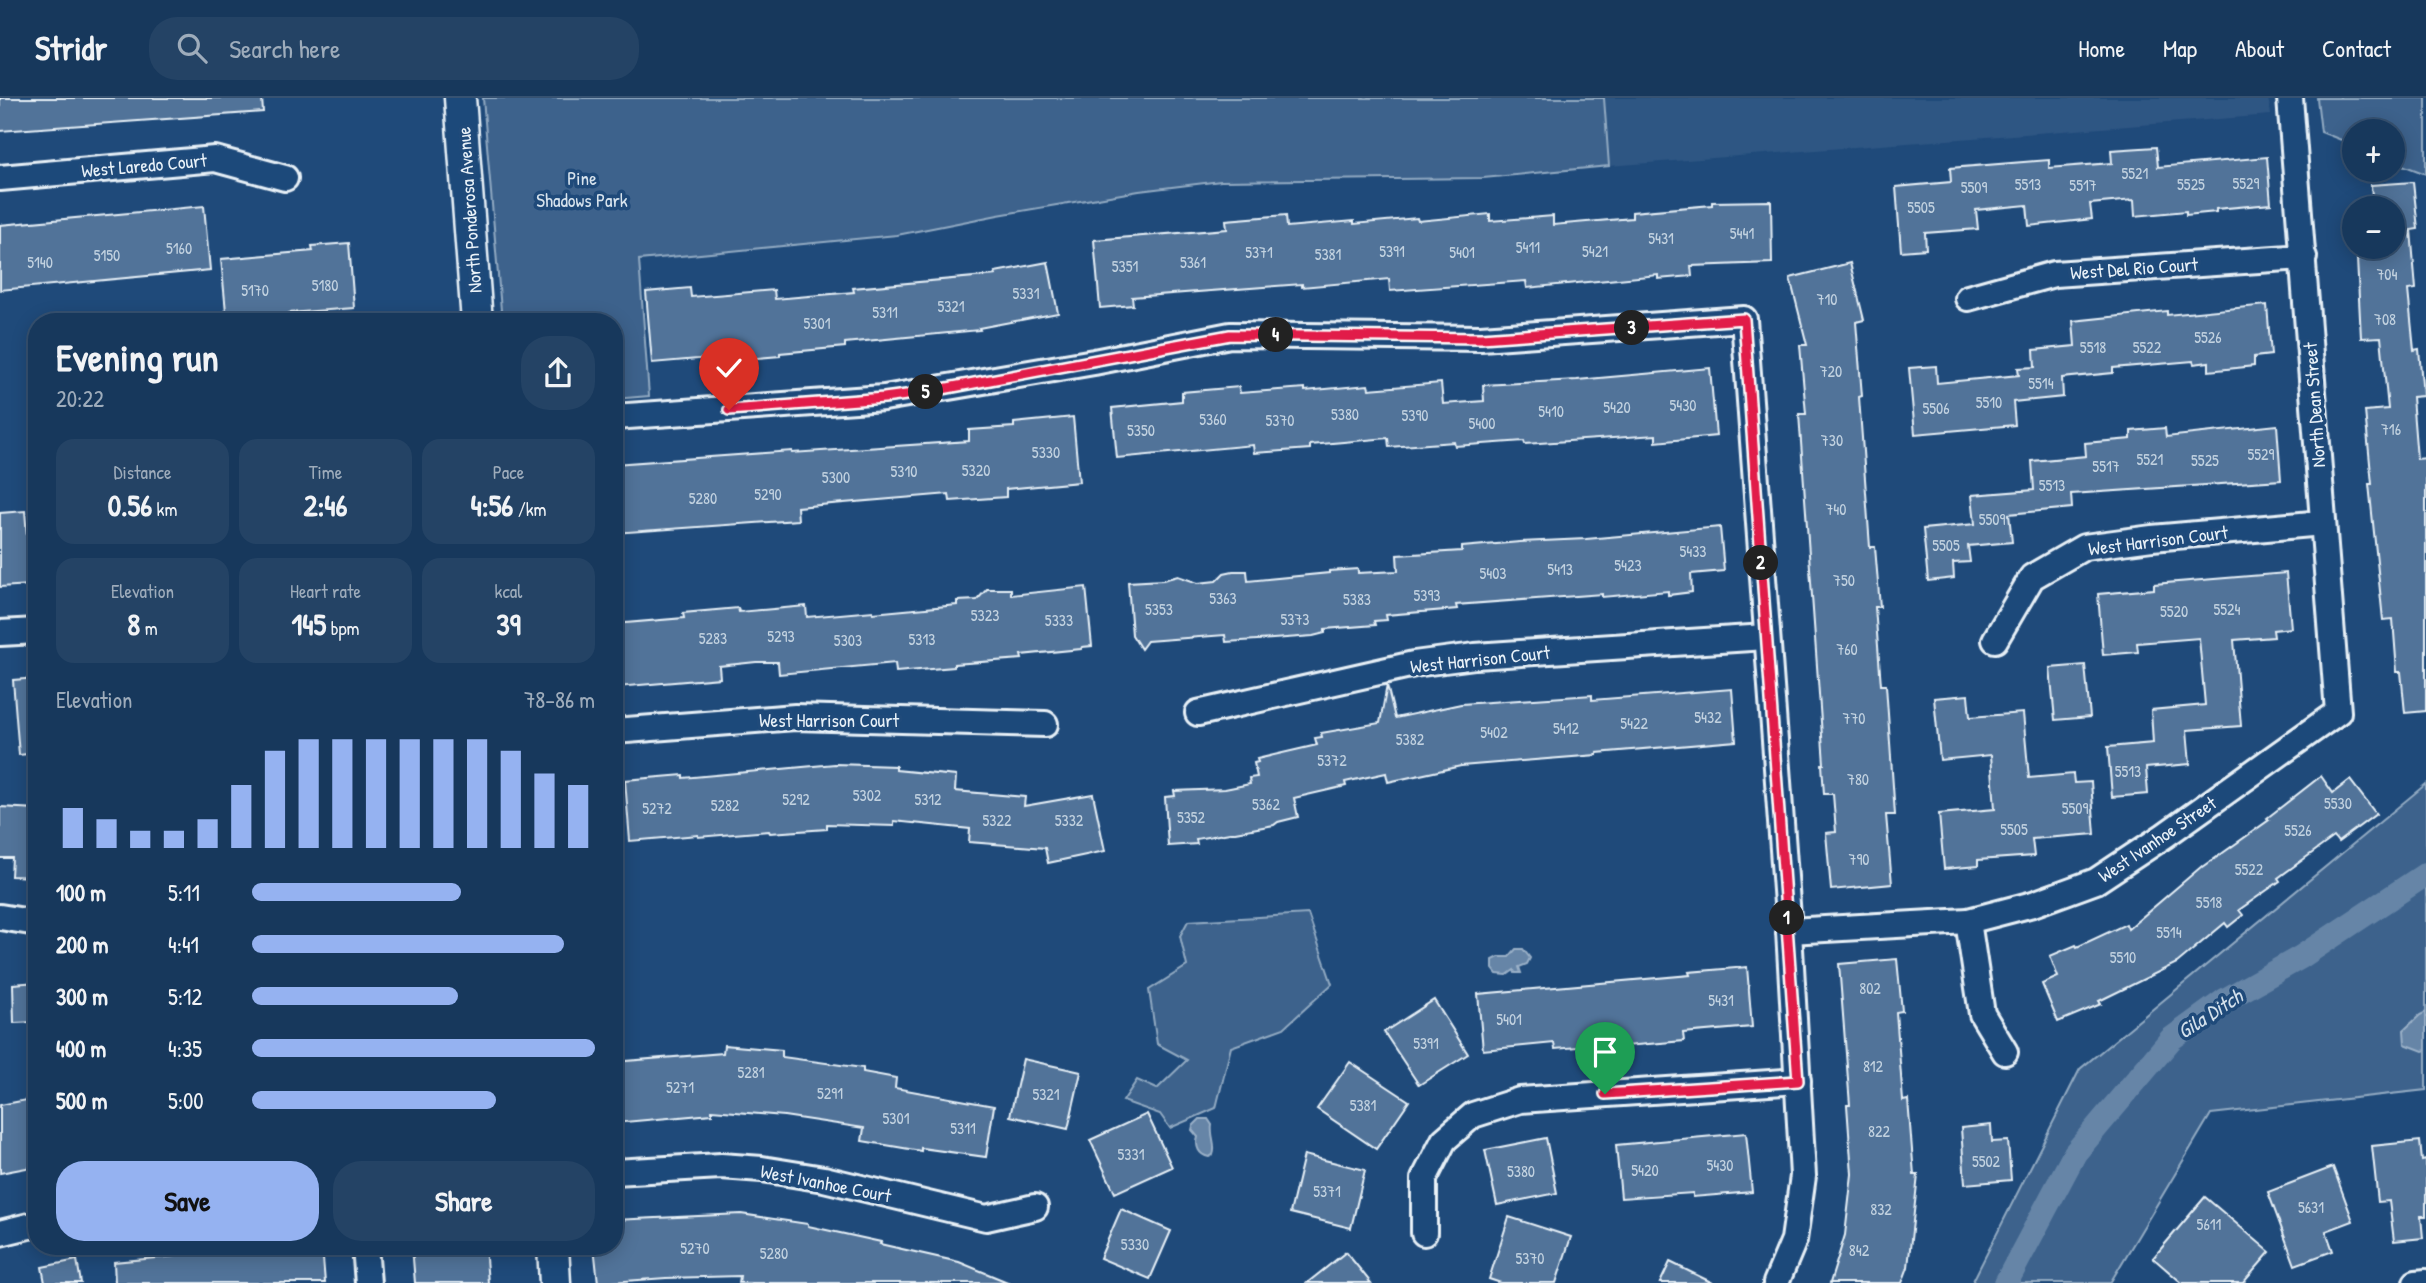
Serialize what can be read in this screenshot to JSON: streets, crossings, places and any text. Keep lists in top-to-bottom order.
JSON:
{
  "streets": {
    "street": [
      "West Laredo Court",
      "North Ponderosa Avenue",
      "West Del Rio Court",
      "North Dean Street",
      "West Harrison Court",
      "West Ivanhoe Street",
      "West Ivanhoe Court"
    ]
  },
  "crossings": [
    ["West Del Rio Court", "North Dean Street"],
    ["North Dean Street", "West Harrison Court"],
    ["North Dean Street", "West Ivanhoe Street"]
  ],
  "water": ["Gila Ditch"],
  "parks": ["Pine Shadows Park"],
  "house_numbers": [
    "5521",
    "5529",
    "5513",
    "5525",
    "5517",
    "5509",
    "5505",
    "5441",
    "5431",
    "5411",
    "5160",
    "5391",
    "5421",
    "5371",
    "5401",
    "5381",
    "5150",
    "5140",
    "5361",
    "5351",
    "704",
    "5180",
    "5170",
    "5331",
    "710",
    "5321",
    "5311",
    "708",
    "5301",
    "5526",
    "5518",
    "5522",
    "720",
    "5514",
    "5510",
    "5430",
    "5420",
    "5506",
    "5410",
    "5380",
    "5390",
    "5360",
    "5370",
    "5400",
    "716",
    "5350",
    "730",
    "5330",
    "5529",
    "5521",
    "5525",
    "5517",
    "5320",
    "5310",
    "5300",
    "5513",
    "5290",
    "5280",
    "740",
    "5509",
    "5505",
    "5433",
    "5423",
    "5413",
    "5403",
    "750",
    "5393",
    "5363",
    "5383",
    "5353",
    "5524",
    "5520",
    "5323",
    "5373",
    "5333",
    "5293",
    "5283",
    "5313",
    "5303",
    "760",
    "5432",
    "770",
    "5422",
    "5412",
    "5402",
    "5382",
    "5372",
    "5513",
    "780",
    "5302",
    "5292",
    "5312",
    "5530",
    "5362",
    "5282",
    "5272",
    "5509",
    "5352",
    "5322",
    "5332",
    "5505",
    "5526",
    "790",
    "5522",
    "5518",
    "5514",
    "5510",
    "802",
    "5431",
    "5401",
    "5391",
    "812",
    "5281",
    "5271",
    "5291",
    "5321",
    "5381",
    "5301",
    "5311",
    "822",
    "5331",
    "5502",
    "5430",
    "5420",
    "5380",
    "5371",
    "5631",
    "832",
    "5611",
    "5330",
    "5270",
    "842",
    "5280",
    "5370"
  ],
  "page": {
    "header": "Stridr",
    "search": "Search here",
    "nav": [
      "Home",
      "Map",
      "About",
      "Contact"
    ],
    "map_buttons": ["+", "−"],
    "pins": [
      "3",
      "4",
      "5",
      "2",
      "1"
    ],
    "heading": ["Evening run", "20:22"],
    "stats": [
      ["Distance", "0.56 km"],
      ["Time", "2:46"],
      ["Pace", "4:56 /km"],
      ["Elevation", "8 m"],
      ["Heart rate", "145 bpm"],
      ["kcal", "39"]
    ],
    "chart": ["Elevation", "78–86 m"],
    "list": [
      {
        "name": "100 m",
        "note": "5:11"
      },
      {
        "name": "200 m",
        "note": "4:41"
      },
      {
        "name": "300 m",
        "note": "5:12"
      },
      {
        "name": "400 m",
        "note": "4:35"
      },
      {
        "name": "500 m",
        "note": "5:00"
      }
    ],
    "buttons": ["Save", "Share"]
  }
}
